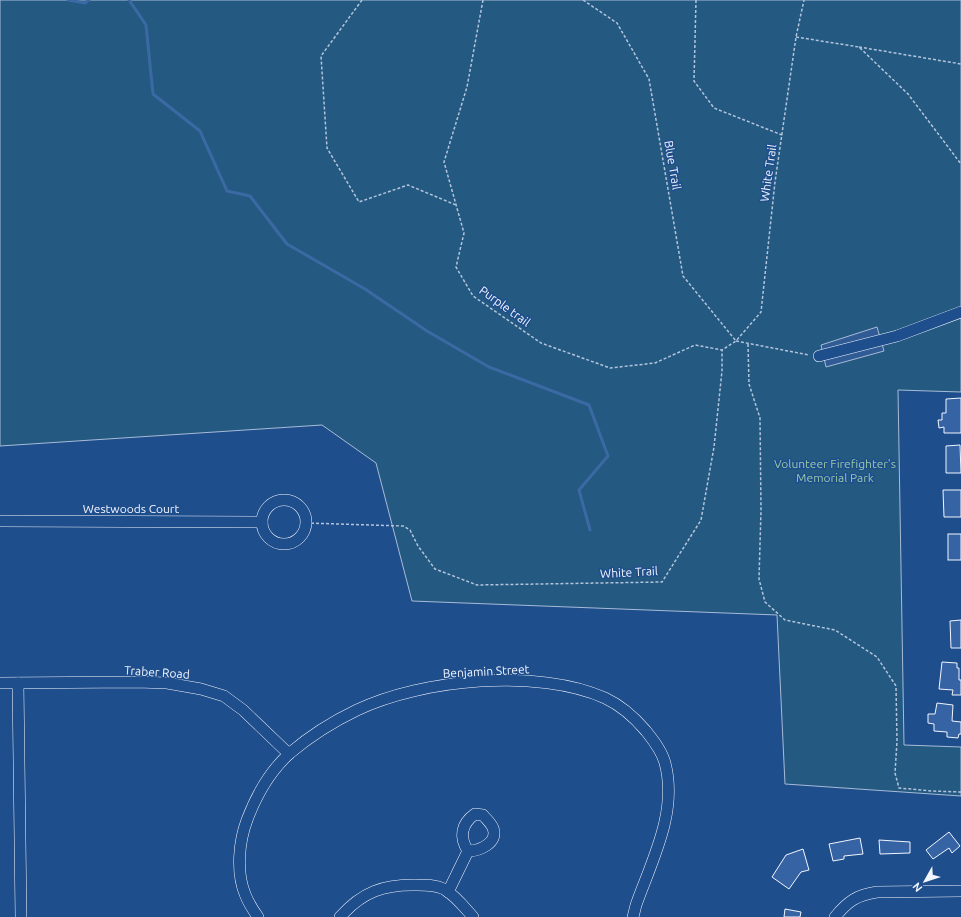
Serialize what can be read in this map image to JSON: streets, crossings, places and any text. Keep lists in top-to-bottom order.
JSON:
{
  "streets": {
    "street": ["Westwoods Court", "Benjamin Street", "Traber Road"],
    "path": ["Blue Trail", "White Trail", "Purple trail"]
  },
  "crossings": [
    ["Blue Trail", "White Trail"],
    ["White Trail", "Purple trail"],
    ["White Trail", "Westwoods Court"],
    ["Benjamin Street", "Traber Road"]
  ],
  "parks": ["Volunteer Firefighter's Memorial Park"],
  "north": "bottom left"
}
